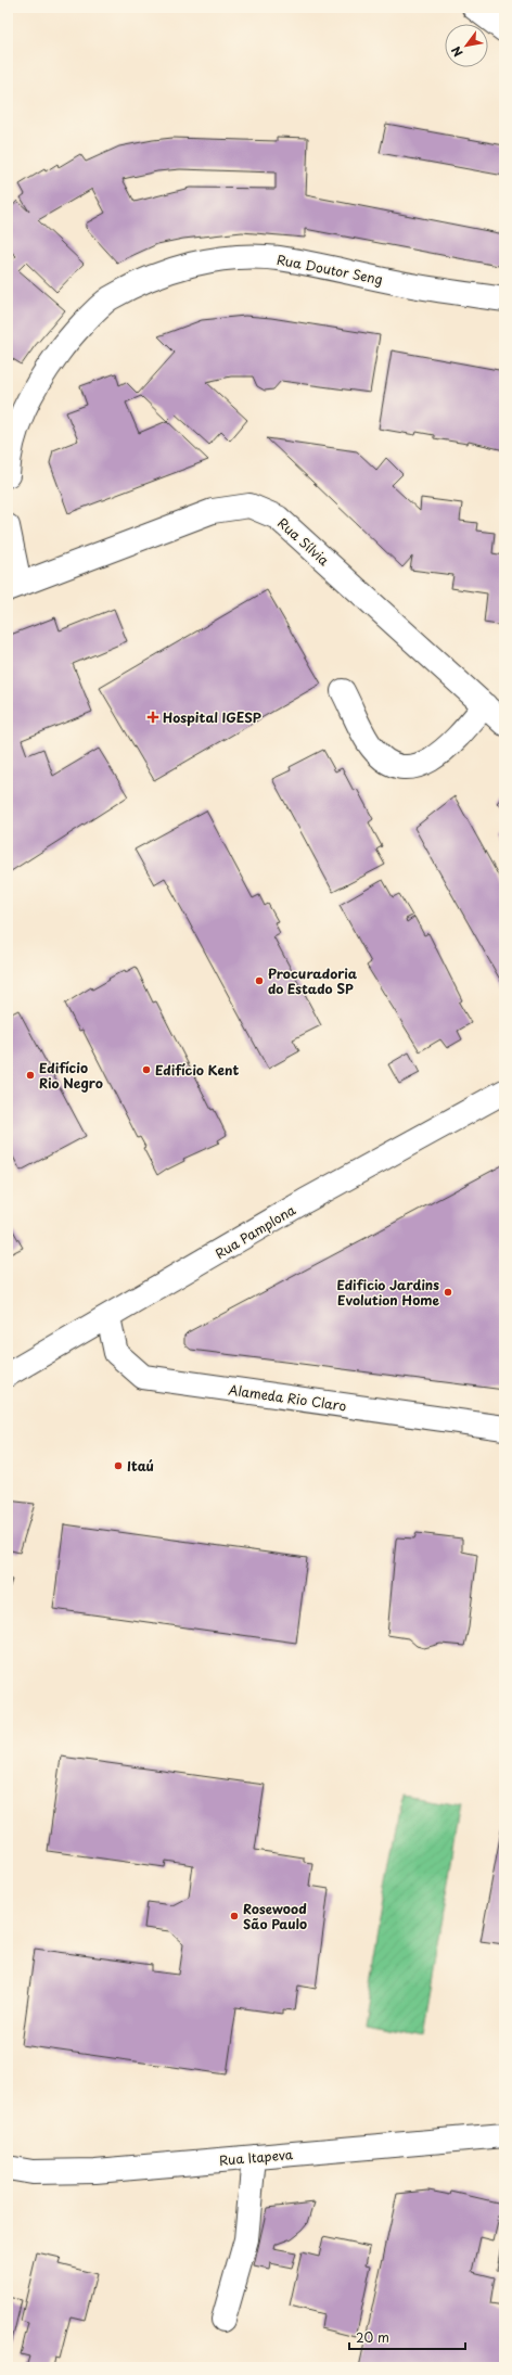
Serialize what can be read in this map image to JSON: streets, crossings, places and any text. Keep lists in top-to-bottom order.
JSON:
{
  "streets": {
    "street": [
      "Rua Doutor Seng",
      "Rua Sílvia",
      "Rua Pamplona",
      "Alameda Rio Claro",
      "Rua Itapeva"
    ]
  },
  "crossings": [
    ["Rua Pamplona", "Alameda Rio Claro"]
  ],
  "places": {
    "health": ["Hospital IGESP"],
    "other": [
      "Procuradoria do Estado SP",
      "Edifício Kent",
      "Edifício Rio Negro",
      "Edificio Jardins Evolution Home",
      "Itaú",
      "Rosewood São Paulo"
    ]
  },
  "scale_bar": "20 m",
  "north": "bottom left"
}
